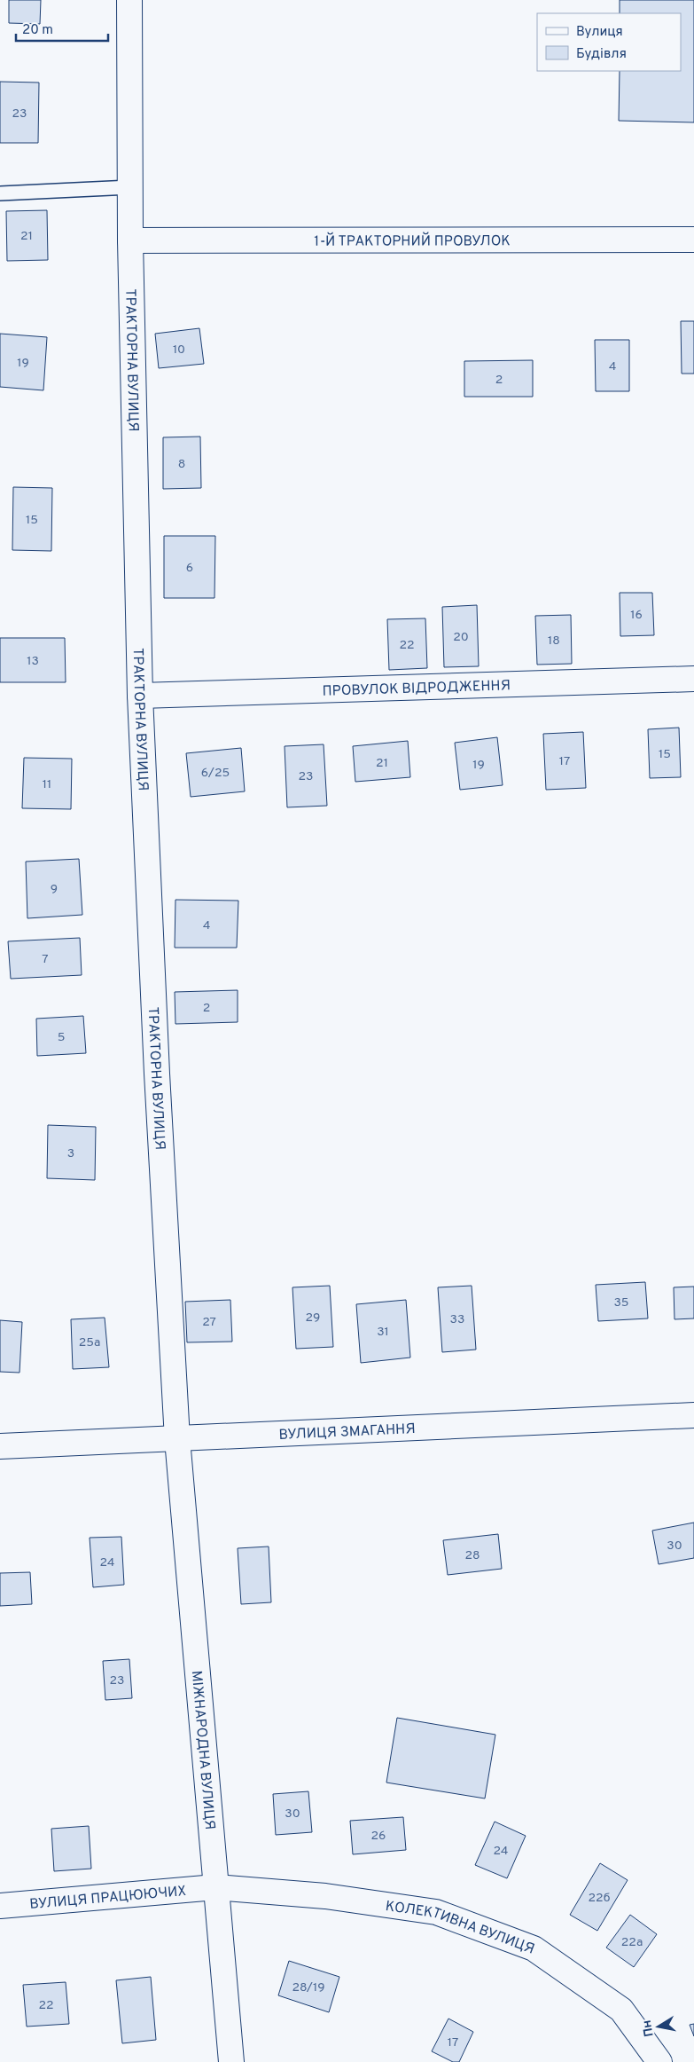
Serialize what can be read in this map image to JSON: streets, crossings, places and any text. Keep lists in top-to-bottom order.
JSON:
{
  "streets": {
    "street": [
      "1-Й ТРАКТОРНИЙ ПРОВУЛОК",
      "ТРАКТОРНА ВУЛИЦЯ",
      "ПРОВУЛОК ВІДРОДЖЕННЯ",
      "ВУЛИЦЯ ЗМАГАННЯ",
      "МІЖНАРОДНА ВУЛИЦЯ",
      "ВУЛИЦЯ ПРАЦЮЮЧИХ",
      "КОЛЕКТИВНА ВУЛИЦЯ"
    ]
  },
  "crossings": [
    ["1-Й ТРАКТОРНИЙ ПРОВУЛОК", "ТРАКТОРНА ВУЛИЦЯ"],
    ["ТРАКТОРНА ВУЛИЦЯ", "ПРОВУЛОК ВІДРОДЖЕННЯ"],
    ["ТРАКТОРНА ВУЛИЦЯ", "ВУЛИЦЯ ЗМАГАННЯ"],
    ["ТРАКТОРНА ВУЛИЦЯ", "МІЖНАРОДНА ВУЛИЦЯ"],
    ["ВУЛИЦЯ ЗМАГАННЯ", "МІЖНАРОДНА ВУЛИЦЯ"],
    ["МІЖНАРОДНА ВУЛИЦЯ", "ВУЛИЦЯ ПРАЦЮЮЧИХ"],
    ["МІЖНАРОДНА ВУЛИЦЯ", "КОЛЕКТИВНА ВУЛИЦЯ"],
    ["ВУЛИЦЯ ПРАЦЮЮЧИХ", "КОЛЕКТИВНА ВУЛИЦЯ"]
  ],
  "house_numbers": [
    "23",
    "21",
    "10",
    "19",
    "4",
    "2",
    "8",
    "15",
    "6",
    "16",
    "20",
    "18",
    "22",
    "13",
    "15",
    "17",
    "21",
    "19",
    "6/25",
    "23",
    "11",
    "9",
    "4",
    "7",
    "2",
    "5",
    "3",
    "35",
    "29",
    "33",
    "27",
    "31",
    "25а",
    "30",
    "28",
    "24",
    "23",
    "30",
    "26",
    "24",
    "22б",
    "22а",
    "28/19",
    "22",
    "17"
  ],
  "legend": ["Вулиця", "Будівля"],
  "scale_bar": "20 m",
  "north": "left"
}
